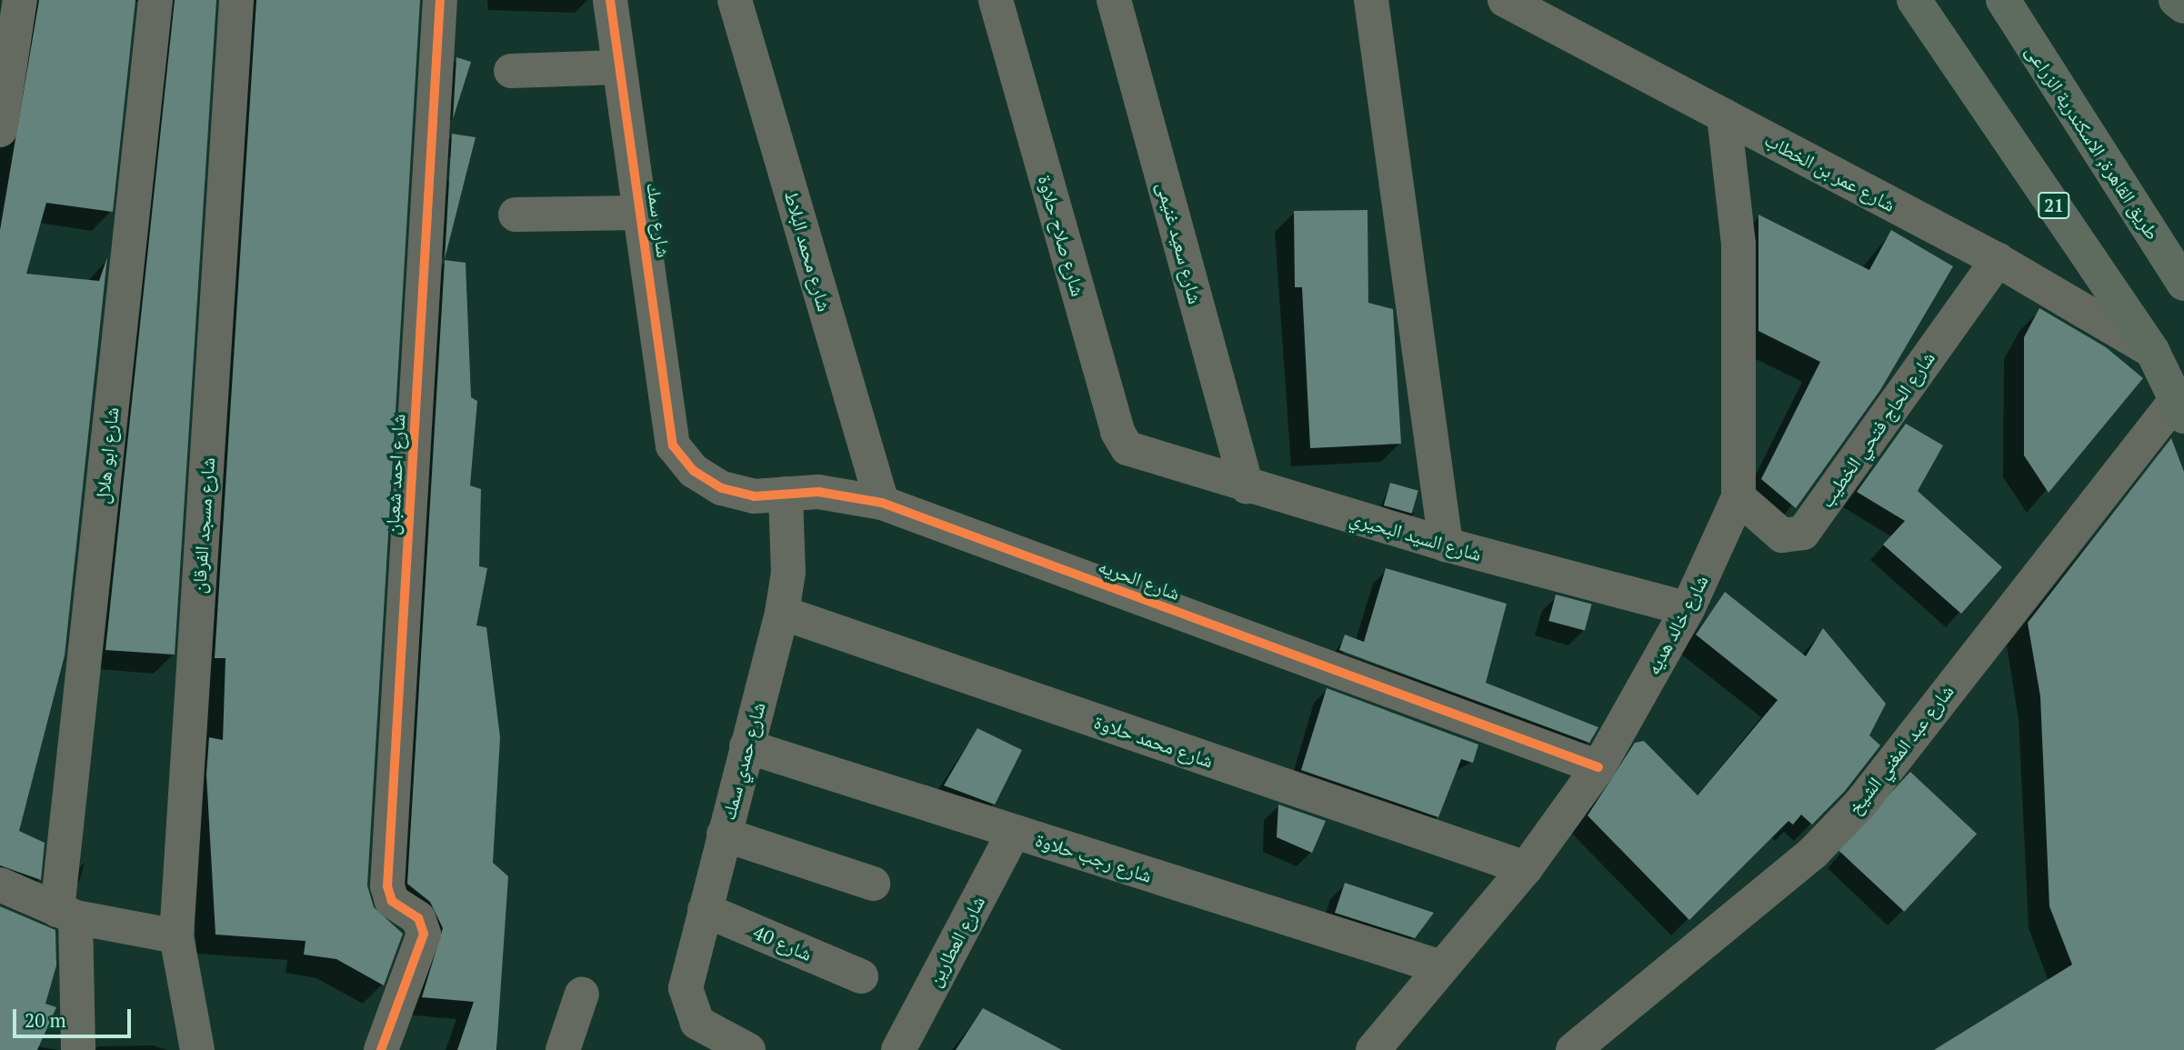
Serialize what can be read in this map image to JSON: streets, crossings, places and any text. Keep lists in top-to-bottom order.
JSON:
{
  "streets": {
    "highway": ["طريق القاهرة, الاسكندرية الزراعى", "21"],
    "street": [
      "شارع عمر بن الخطاب",
      "شارع سمك",
      "شارع صلاح حلاوة",
      "شارع سعيد غنيمى",
      "شارع محمد البلاط",
      "شارع الحاج فتحي الخطيب",
      "شارع ابو هلال",
      "شارع احمد شعبان",
      "شارع مسجد الفرقان",
      "شارع السيد البحيري",
      "شارع الحريه",
      "شارع خالد هديه",
      "شارع محمد حلاوة",
      "شارع عبد المغني الشيخ",
      "شارع حمدي سمك",
      "شارع رجب حلاوة",
      "شارع العطارين",
      "شارع 40"
    ]
  },
  "crossings": [
    ["شارع عمر بن الخطاب", "21"],
    ["شارع عمر بن الخطاب", "شارع الحاج فتحي الخطيب"],
    ["شارع عمر بن الخطاب", "شارع خالد هديه"],
    ["21", "شارع عبد المغني الشيخ"],
    ["شارع سمك", "شارع الحريه"],
    ["شارع صلاح حلاوة", "شارع السيد البحيري"],
    ["شارع سعيد غنيمى", "شارع السيد البحيري"],
    ["شارع محمد البلاط", "شارع الحريه"],
    ["شارع الحاج فتحي الخطيب", "شارع خالد هديه"],
    ["شارع السيد البحيري", "شارع خالد هديه"],
    ["شارع الحريه", "شارع خالد هديه"],
    ["شارع الحريه", "شارع حمدي سمك"],
    ["شارع خالد هديه", "شارع محمد حلاوة"],
    ["شارع خالد هديه", "شارع رجب حلاوة"],
    ["شارع محمد حلاوة", "شارع حمدي سمك"],
    ["شارع حمدي سمك", "شارع رجب حلاوة"],
    ["شارع حمدي سمك", "شارع 40"],
    ["شارع رجب حلاوة", "شارع العطارين"]
  ],
  "scale_bar": "20 m"
}
